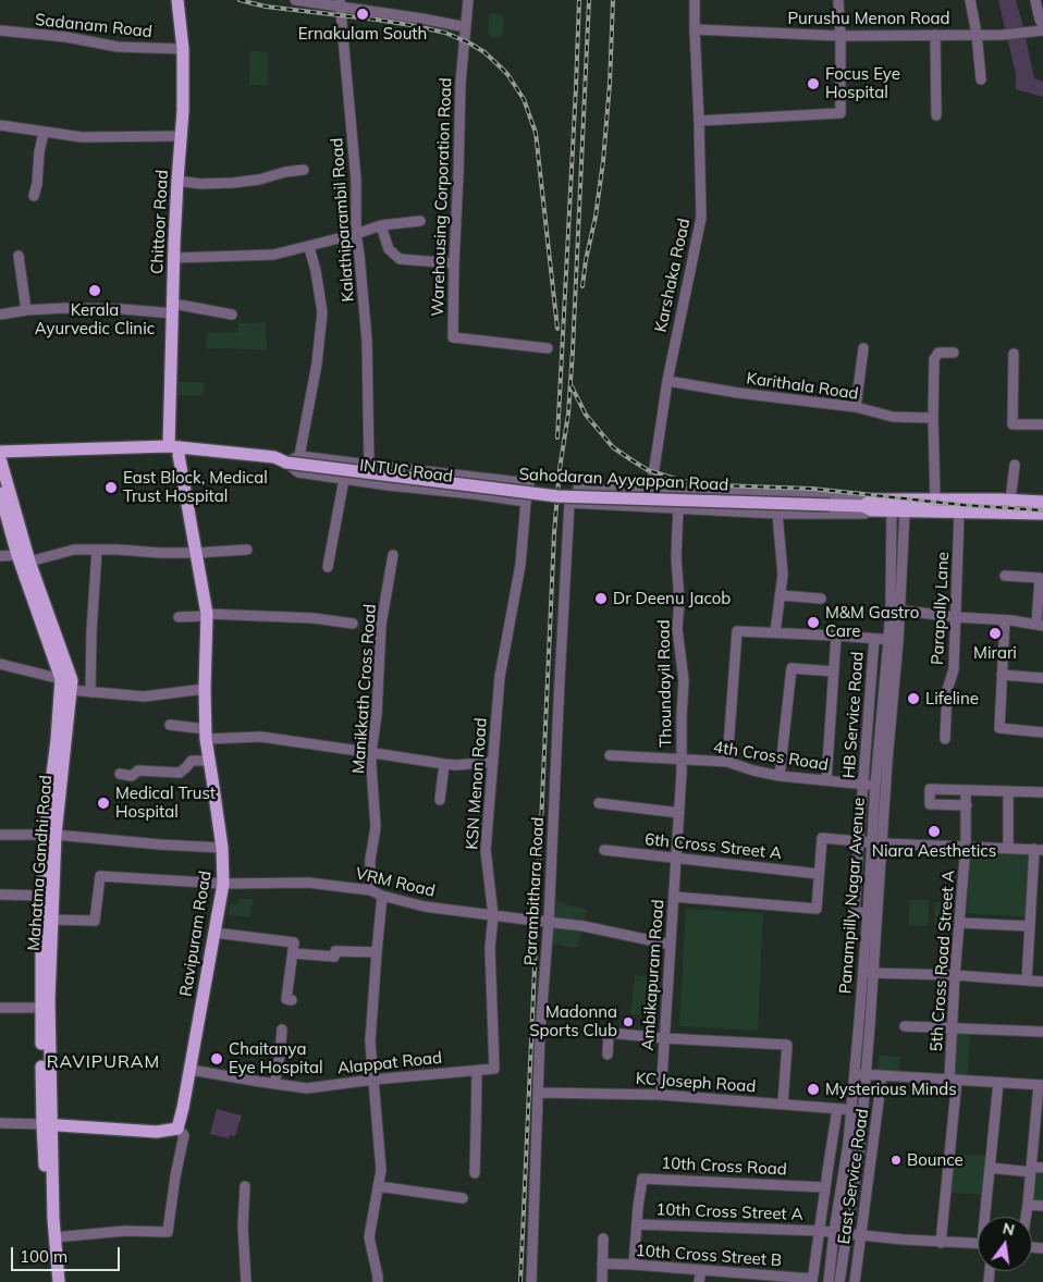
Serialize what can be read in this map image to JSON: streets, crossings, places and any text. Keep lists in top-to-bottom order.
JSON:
{
  "streets": {
    "main road": [
      "Chittoor Road",
      "Sahodaran Ayyappan Road",
      "Mahatma Gandhi Road",
      "Ravipuram Road"
    ],
    "street": [
      "Purushu Menon Road",
      "Sadanam Road",
      "Warehousing Corporation Road",
      "Kalathiparambil Road",
      "Karshaka Road",
      "Karithala Road",
      "INTUC Road",
      "Parapally Lane",
      "Thoundayil Road",
      "Manikkath Cross Road",
      "HB Service Road",
      "4th Cross Road",
      "KSN Menon Road",
      "6th Cross Street A",
      "VRM Road",
      "Parambithara Road",
      "Panampilly Nagar Avenue",
      "5th Cross Road Street A",
      "Ambikapuram Road",
      "Alappat Road",
      "KC Joseph Road",
      "10th Cross Road",
      "East Service Road",
      "10th Cross Street A",
      "10th Cross Street B"
    ]
  },
  "crossings": [
    ["Purushu Menon Road", "Karshaka Road"],
    ["Sadanam Road", "Chittoor Road"],
    ["Kalathiparambil Road", "KSN Menon Road"],
    ["Chittoor Road", "Sahodaran Ayyappan Road"],
    ["Chittoor Road", "Ravipuram Road"],
    ["Karshaka Road", "Karithala Road"],
    ["INTUC Road", "Sahodaran Ayyappan Road"],
    ["INTUC Road", "KSN Menon Road"],
    ["Sahodaran Ayyappan Road", "Parapally Lane"],
    ["Sahodaran Ayyappan Road", "Mahatma Gandhi Road"],
    ["Sahodaran Ayyappan Road", "Panampilly Nagar Avenue"],
    ["Sahodaran Ayyappan Road", "Ravipuram Road"],
    ["Thoundayil Road", "4th Cross Road"],
    ["Thoundayil Road", "6th Cross Street A"],
    ["Thoundayil Road", "Ambikapuram Road"],
    ["Manikkath Cross Road", "VRM Road"],
    ["HB Service Road", "4th Cross Road"],
    ["HB Service Road", "Panampilly Nagar Avenue"],
    ["4th Cross Road", "Panampilly Nagar Avenue"],
    ["KSN Menon Road", "VRM Road"],
    ["KSN Menon Road", "Alappat Road"],
    ["6th Cross Street A", "Ambikapuram Road"],
    ["Mahatma Gandhi Road", "VRM Road"],
    ["VRM Road", "Parambithara Road"],
    ["VRM Road", "Ravipuram Road"],
    ["VRM Road", "Ambikapuram Road"],
    ["Parambithara Road", "KC Joseph Road"],
    ["Panampilly Nagar Avenue", "KC Joseph Road"],
    ["Ravipuram Road", "Alappat Road"],
    ["Ambikapuram Road", "KC Joseph Road"],
    ["10th Cross Road", "10th Cross Street A"],
    ["10th Cross Road", "10th Cross Street B"]
  ],
  "districts": ["RAVIPURAM"],
  "places": [
    "Ernakulam South",
    "Focus Eye Hospital",
    "Kerala Ayurvedic Clinic",
    "East Block, Medical Trust Hospital",
    "Dr Deenu Jacob",
    "M&M Gastro Care",
    "Mirari",
    "Lifeline",
    "Medical Trust Hospital",
    "Niara Aesthetics",
    "Madonna Sports Club",
    "Chaitanya Eye Hospital",
    "Mysterious Minds",
    "Bounce"
  ],
  "scale_bar": "100 m",
  "north": "top"
}
